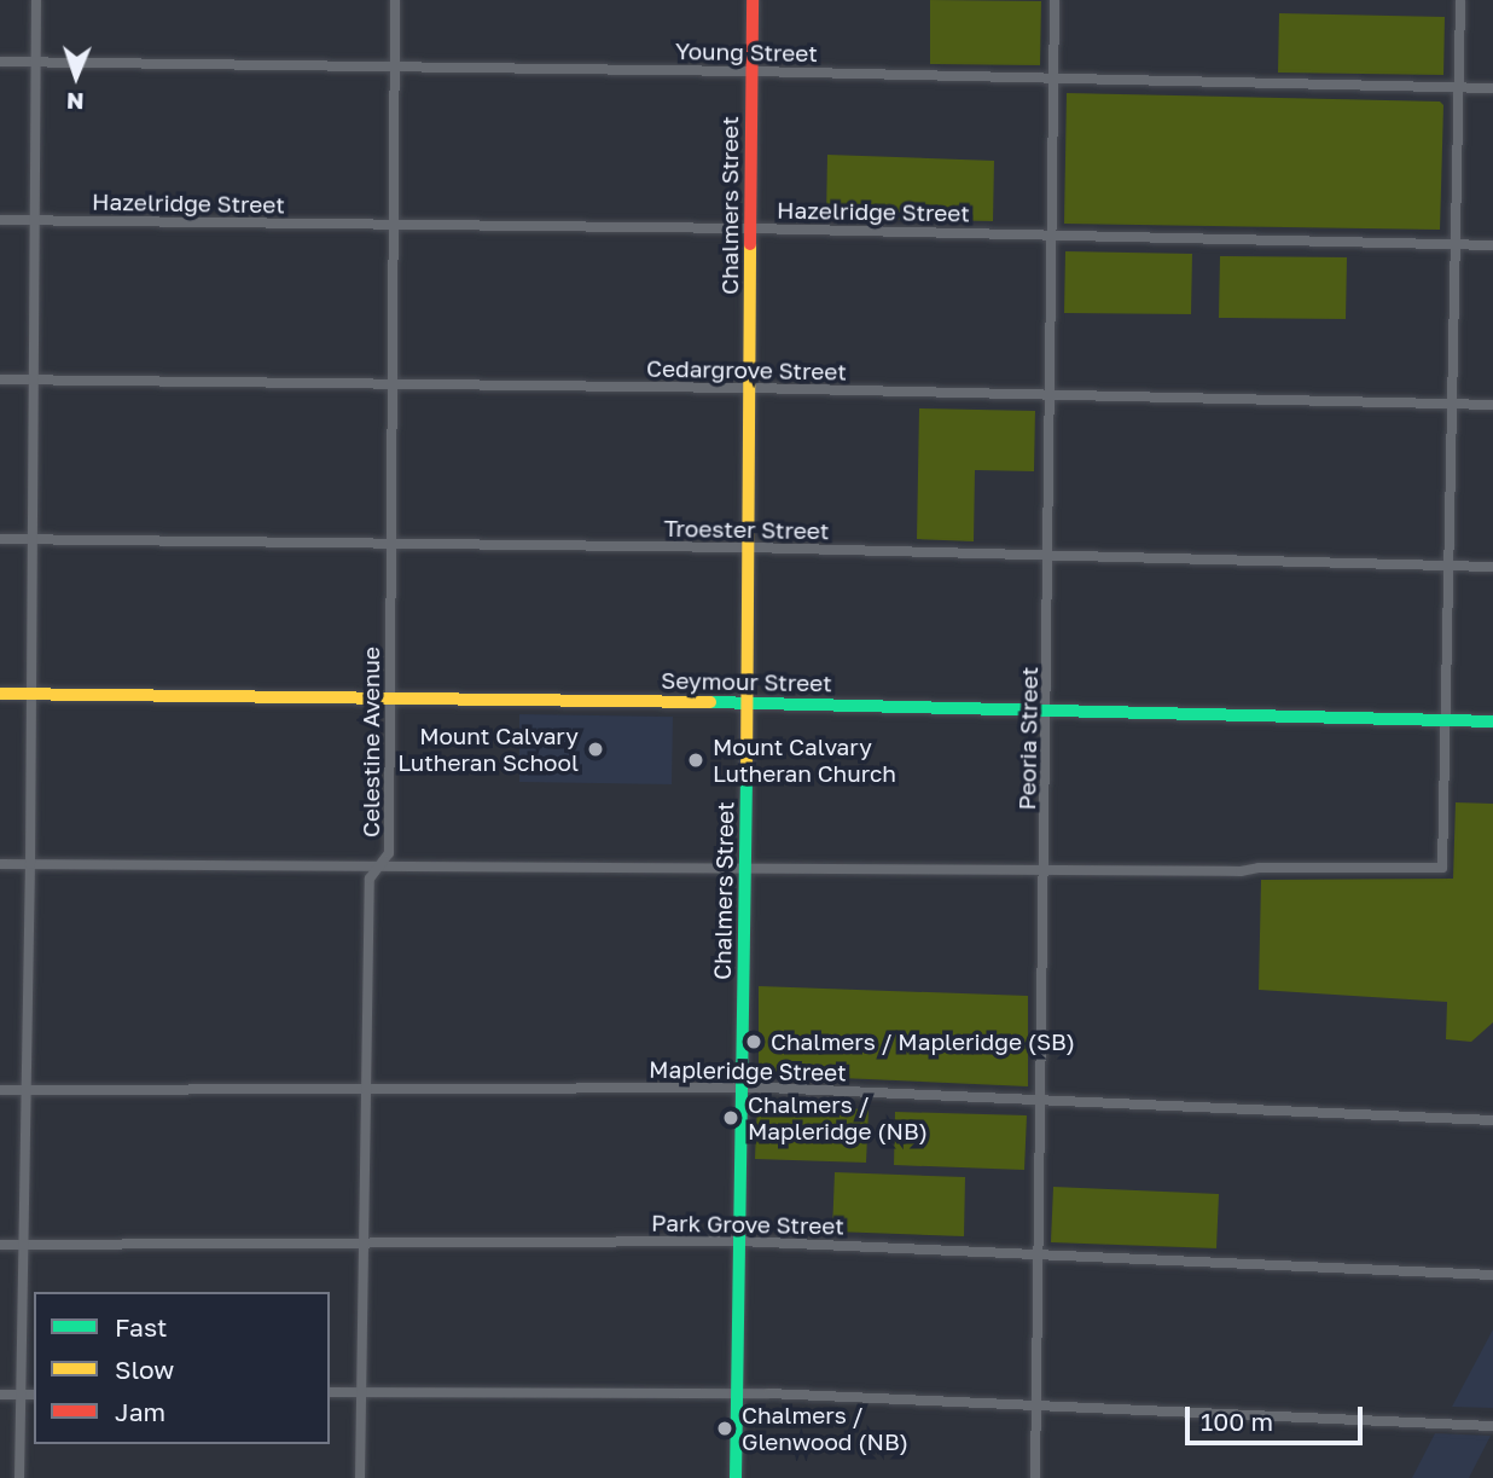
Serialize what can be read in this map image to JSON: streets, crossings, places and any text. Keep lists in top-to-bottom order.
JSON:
{
  "streets": {
    "street": [
      "Young Street",
      "Hazelridge Street",
      "Chalmers Street",
      "Cedargrove Street",
      "Troester Street",
      "Seymour Street",
      "Peoria Street",
      "Celestine Avenue",
      "Mapleridge Street",
      "Park Grove Street"
    ]
  },
  "crossings": [
    ["Young Street", "Chalmers Street"],
    ["Young Street", "Peoria Street"],
    ["Young Street", "Celestine Avenue"],
    ["Hazelridge Street", "Chalmers Street"],
    ["Hazelridge Street", "Peoria Street"],
    ["Hazelridge Street", "Celestine Avenue"],
    ["Chalmers Street", "Cedargrove Street"],
    ["Chalmers Street", "Troester Street"],
    ["Chalmers Street", "Seymour Street"],
    ["Chalmers Street", "Mapleridge Street"],
    ["Chalmers Street", "Park Grove Street"],
    ["Cedargrove Street", "Peoria Street"],
    ["Cedargrove Street", "Celestine Avenue"],
    ["Troester Street", "Peoria Street"],
    ["Troester Street", "Celestine Avenue"],
    ["Seymour Street", "Peoria Street"],
    ["Seymour Street", "Celestine Avenue"],
    ["Peoria Street", "Mapleridge Street"],
    ["Peoria Street", "Park Grove Street"],
    ["Celestine Avenue", "Mapleridge Street"],
    ["Celestine Avenue", "Park Grove Street"]
  ],
  "places": [
    "Mount Calvary Lutheran School",
    "Mount Calvary Lutheran Church",
    "Chalmers / Mapleridge (SB)",
    "Chalmers / Mapleridge (NB)",
    "Chalmers / Glenwood (NB)"
  ],
  "legend": ["Fast", "Slow", "Jam"],
  "scale_bar": "100 m",
  "north": "bottom"
}
